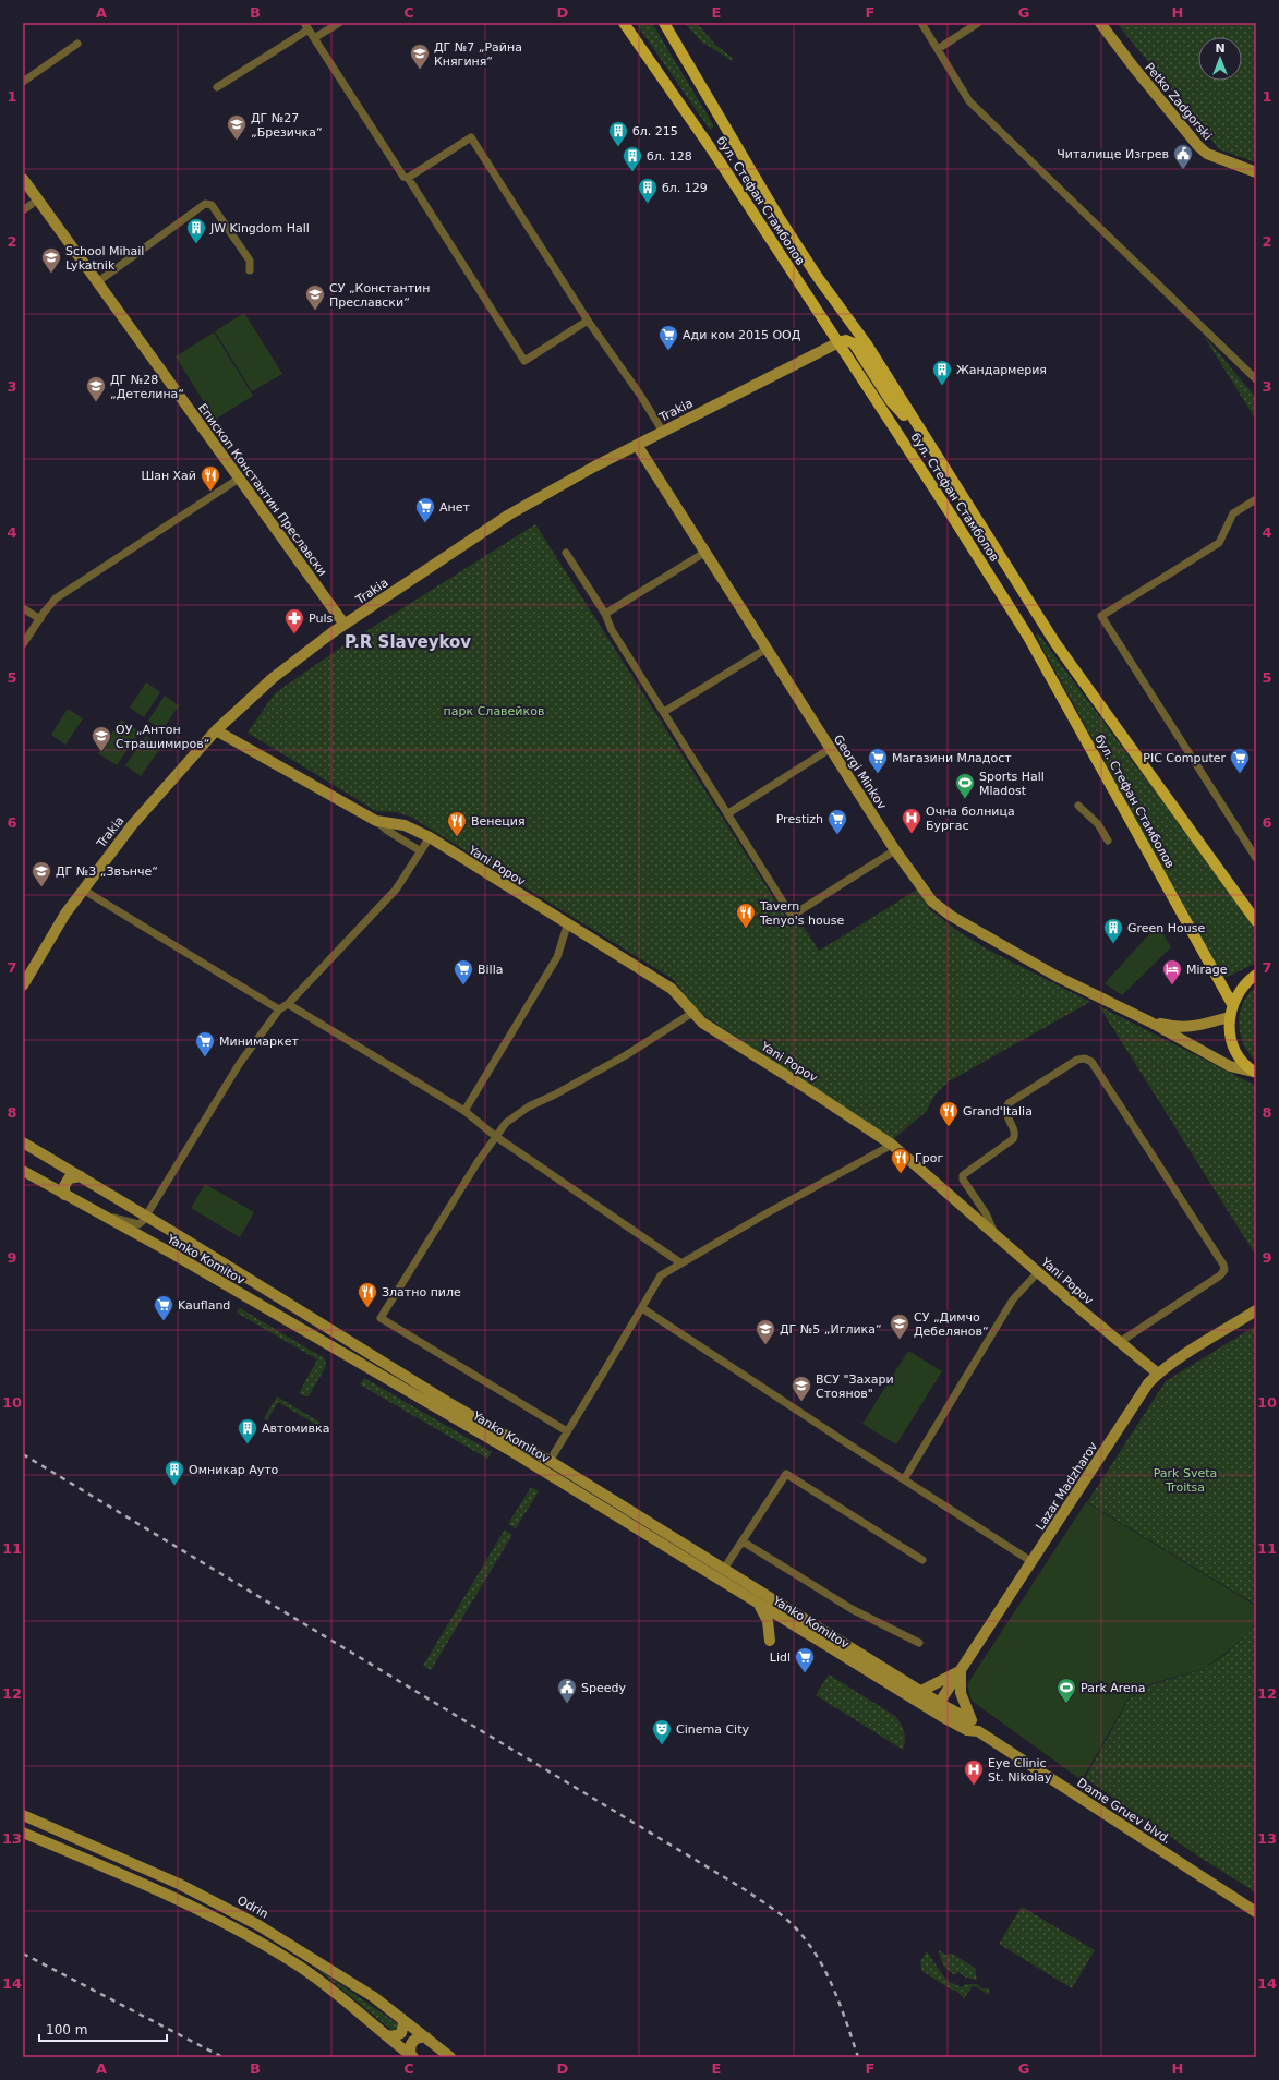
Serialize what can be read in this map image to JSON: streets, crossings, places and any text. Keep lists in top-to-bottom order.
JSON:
{
  "streets": {
    "main road": [
      "Petko Zadgorski",
      "бул. Стефан Стамболов",
      "Trakia",
      "Епископ Константин Преславски",
      "Georgi Minkov",
      "Yani Popov",
      "Yanko Komitov",
      "Lazar Madzharov",
      "Dame Gruev blvd.",
      "Odrin"
    ]
  },
  "crossings": [
    ["бул. Стефан Стамболов", "Trakia"],
    ["Trakia", "Епископ Константин Преславски"],
    ["Trakia", "Georgi Minkov"],
    ["Trakia", "Yani Popov"],
    ["Yani Popov", "Lazar Madzharov"],
    ["Yanko Komitov", "Dame Gruev blvd."],
    ["Lazar Madzharov", "Dame Gruev blvd."]
  ],
  "districts": ["P.R Slaveykov"],
  "parks": ["парк Славейков", "Park Sveta Troitsa"],
  "places": {
    "school or university": [
      "ДГ №7 „Райна Княгиня“",
      "ДГ №27 „Брезичка“",
      "School Mihail Lykatnik",
      "СУ „Константин Преславски“",
      "ДГ №28 „Детелина“",
      "ОУ „Антон Страшимиров“",
      "ДГ №3 „Звънче“",
      "СУ „Димчо Дебелянов“",
      "ДГ №5 „Иглика“",
      "ВСУ \"Захари Стоянов\""
    ],
    "building": [
      "бл. 215",
      "бл. 128",
      "бл. 129",
      "JW Kingdom Hall",
      "Жандармерия",
      "Green House",
      "Автомивка",
      "Омникар Ауто"
    ],
    "public building": ["Читалище Изгрев", "Speedy"],
    "supermarket": [
      "Ади ком 2015 ООД",
      "Анет",
      "Магазини Mладост",
      "PIC Computer",
      "Prestizh",
      "Billa",
      "Минимаркет",
      "Kaufland",
      "Lidl"
    ],
    "restaurant": [
      "Шан Хай",
      "Венеция",
      "Tavern Tenyo's house",
      "Grand'Italia",
      "Грог",
      "Златно пиле"
    ],
    "pharmacy": ["Puls"],
    "sports": ["Sports Hall Mladost", "Park Arena"],
    "hospital": ["Oчна болница Бургас", "Eye Clinic St. Nikolay"],
    "hotel": ["Mirage"],
    "theatre": ["Cinema City"]
  },
  "scale_bar": "100 m",
  "north": "top",
  "grid": {
    "columns": [
      "A",
      "B",
      "C",
      "D",
      "E",
      "F",
      "G",
      "H"
    ],
    "rows": [
      "1",
      "2",
      "3",
      "4",
      "5",
      "6",
      "7",
      "8",
      "9",
      "10",
      "11",
      "12",
      "13",
      "14"
    ]
  }
}
